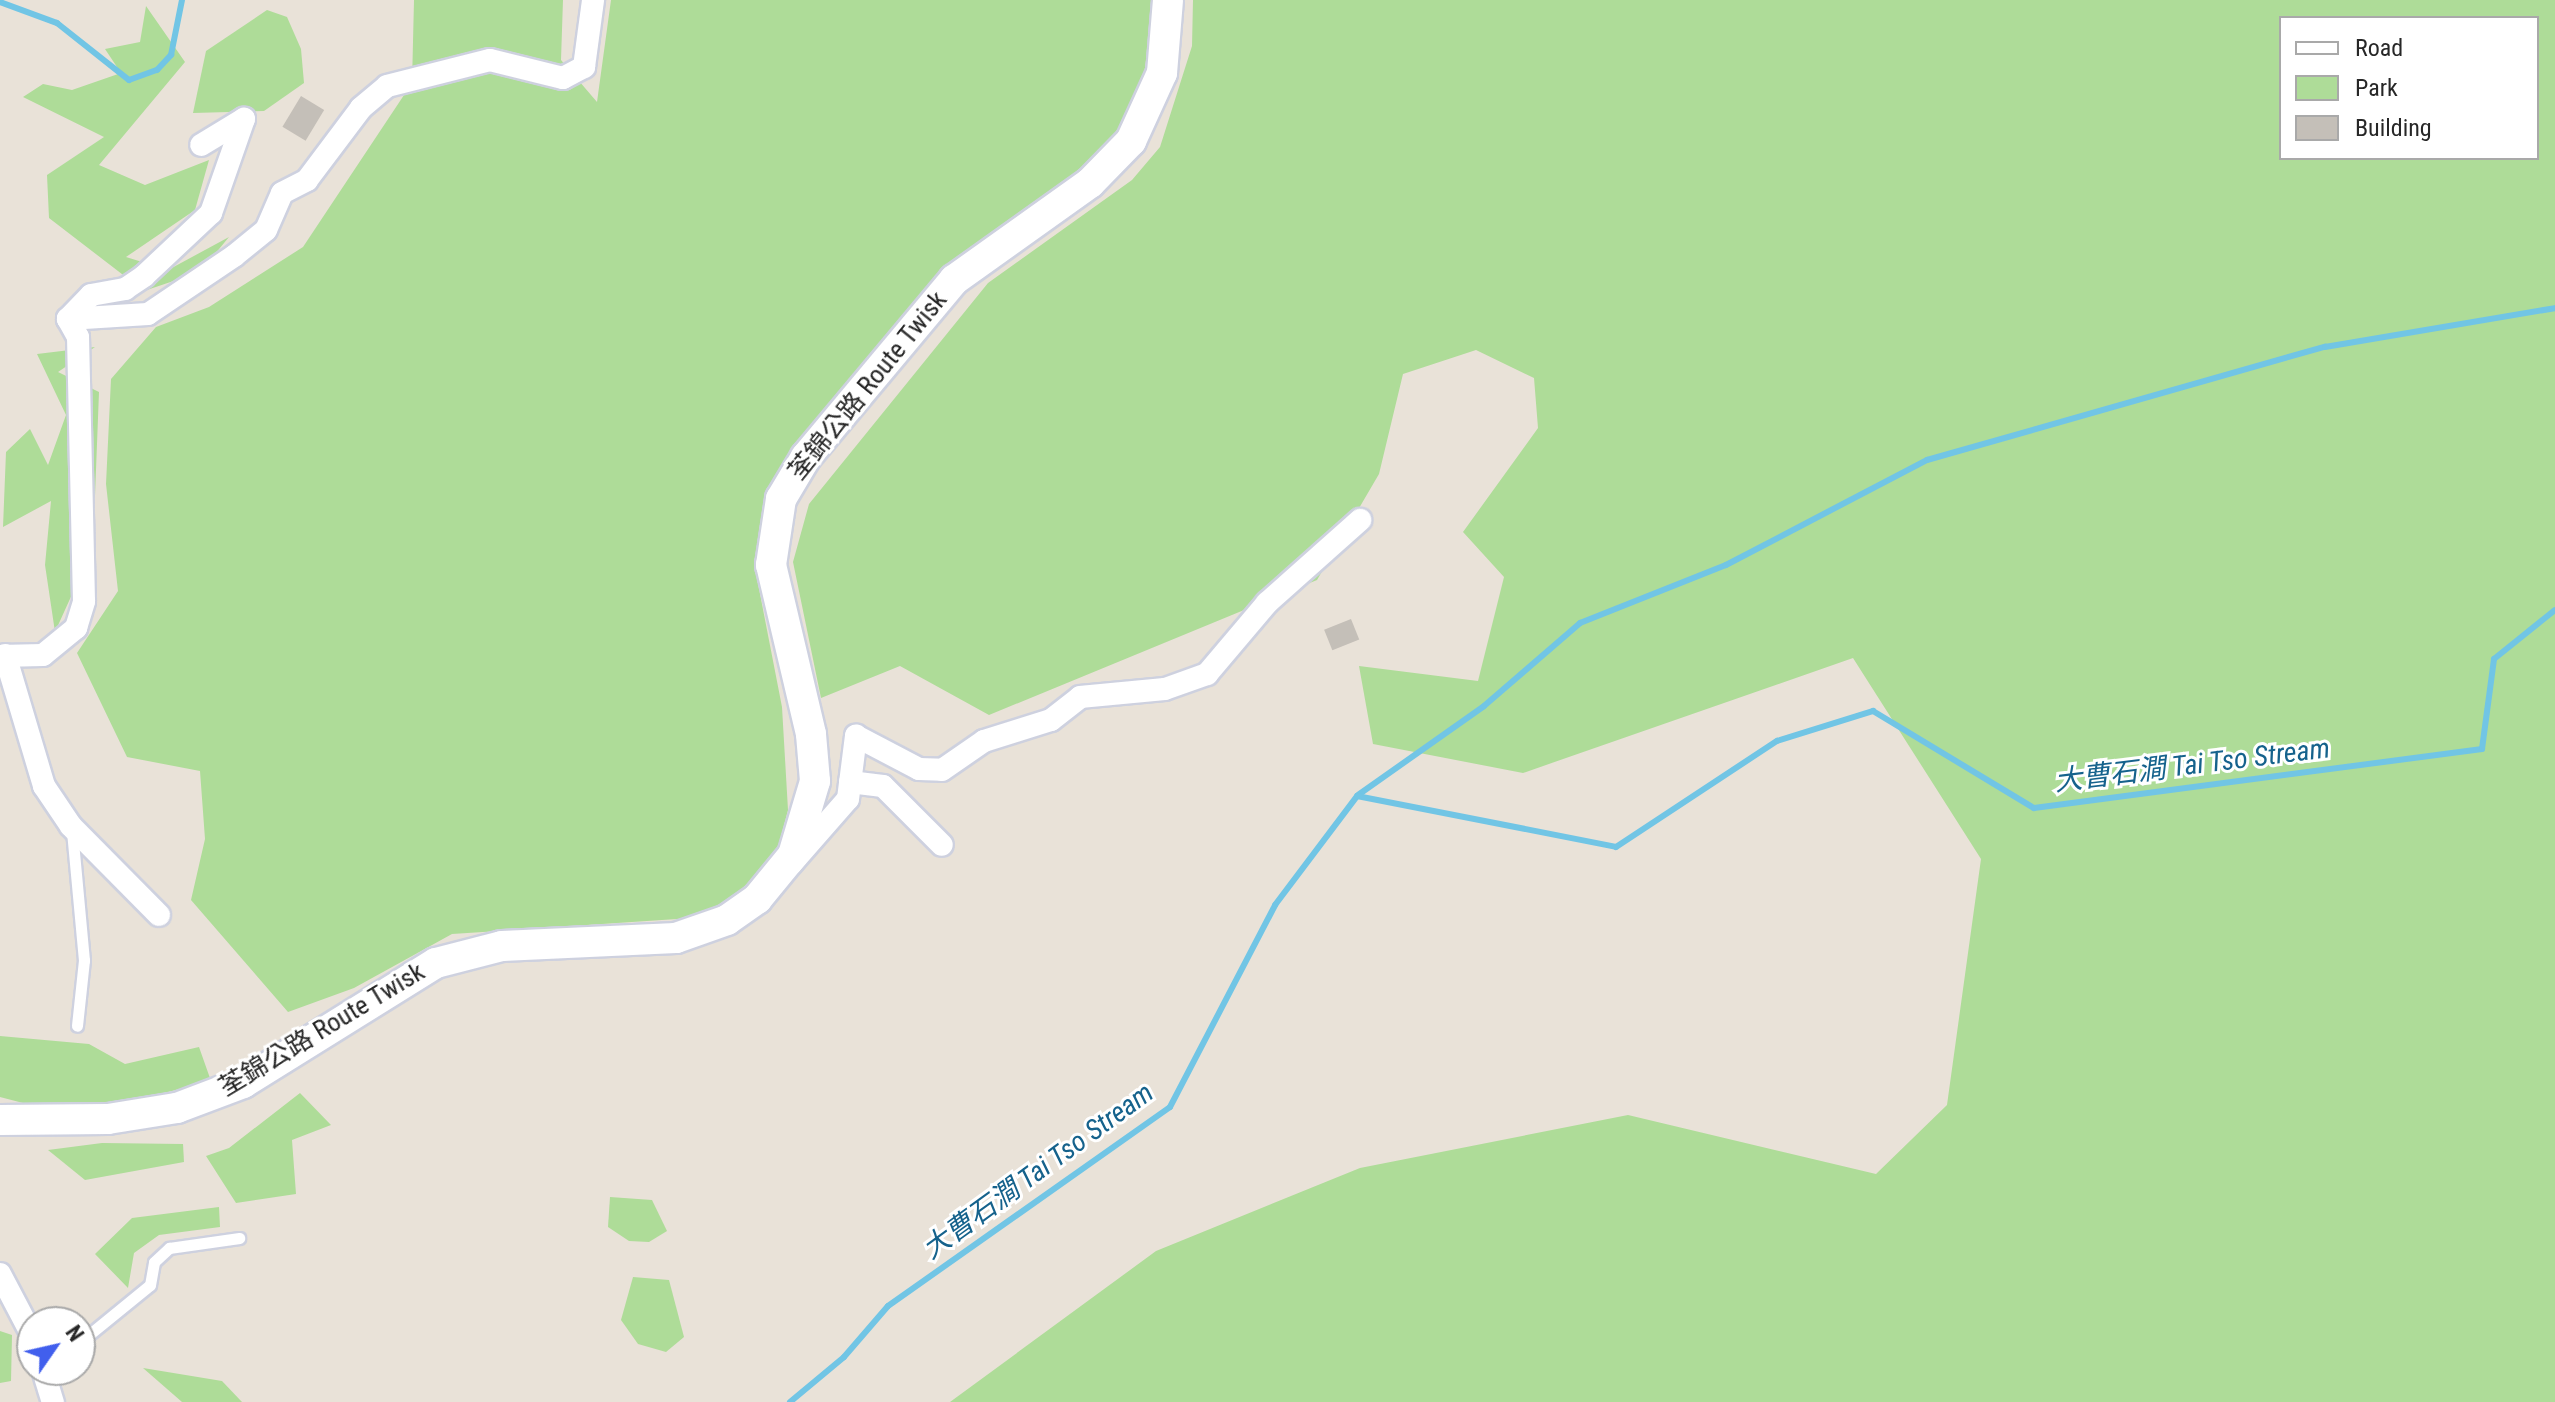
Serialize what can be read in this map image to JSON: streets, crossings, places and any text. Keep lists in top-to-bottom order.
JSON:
{
  "streets": {
    "main road": ["荃錦公路 Route Twisk"]
  },
  "water": ["大曹石澗 Tai Tso Stream"],
  "legend": ["Road", "Park", "Building"],
  "north": "top right"
}
